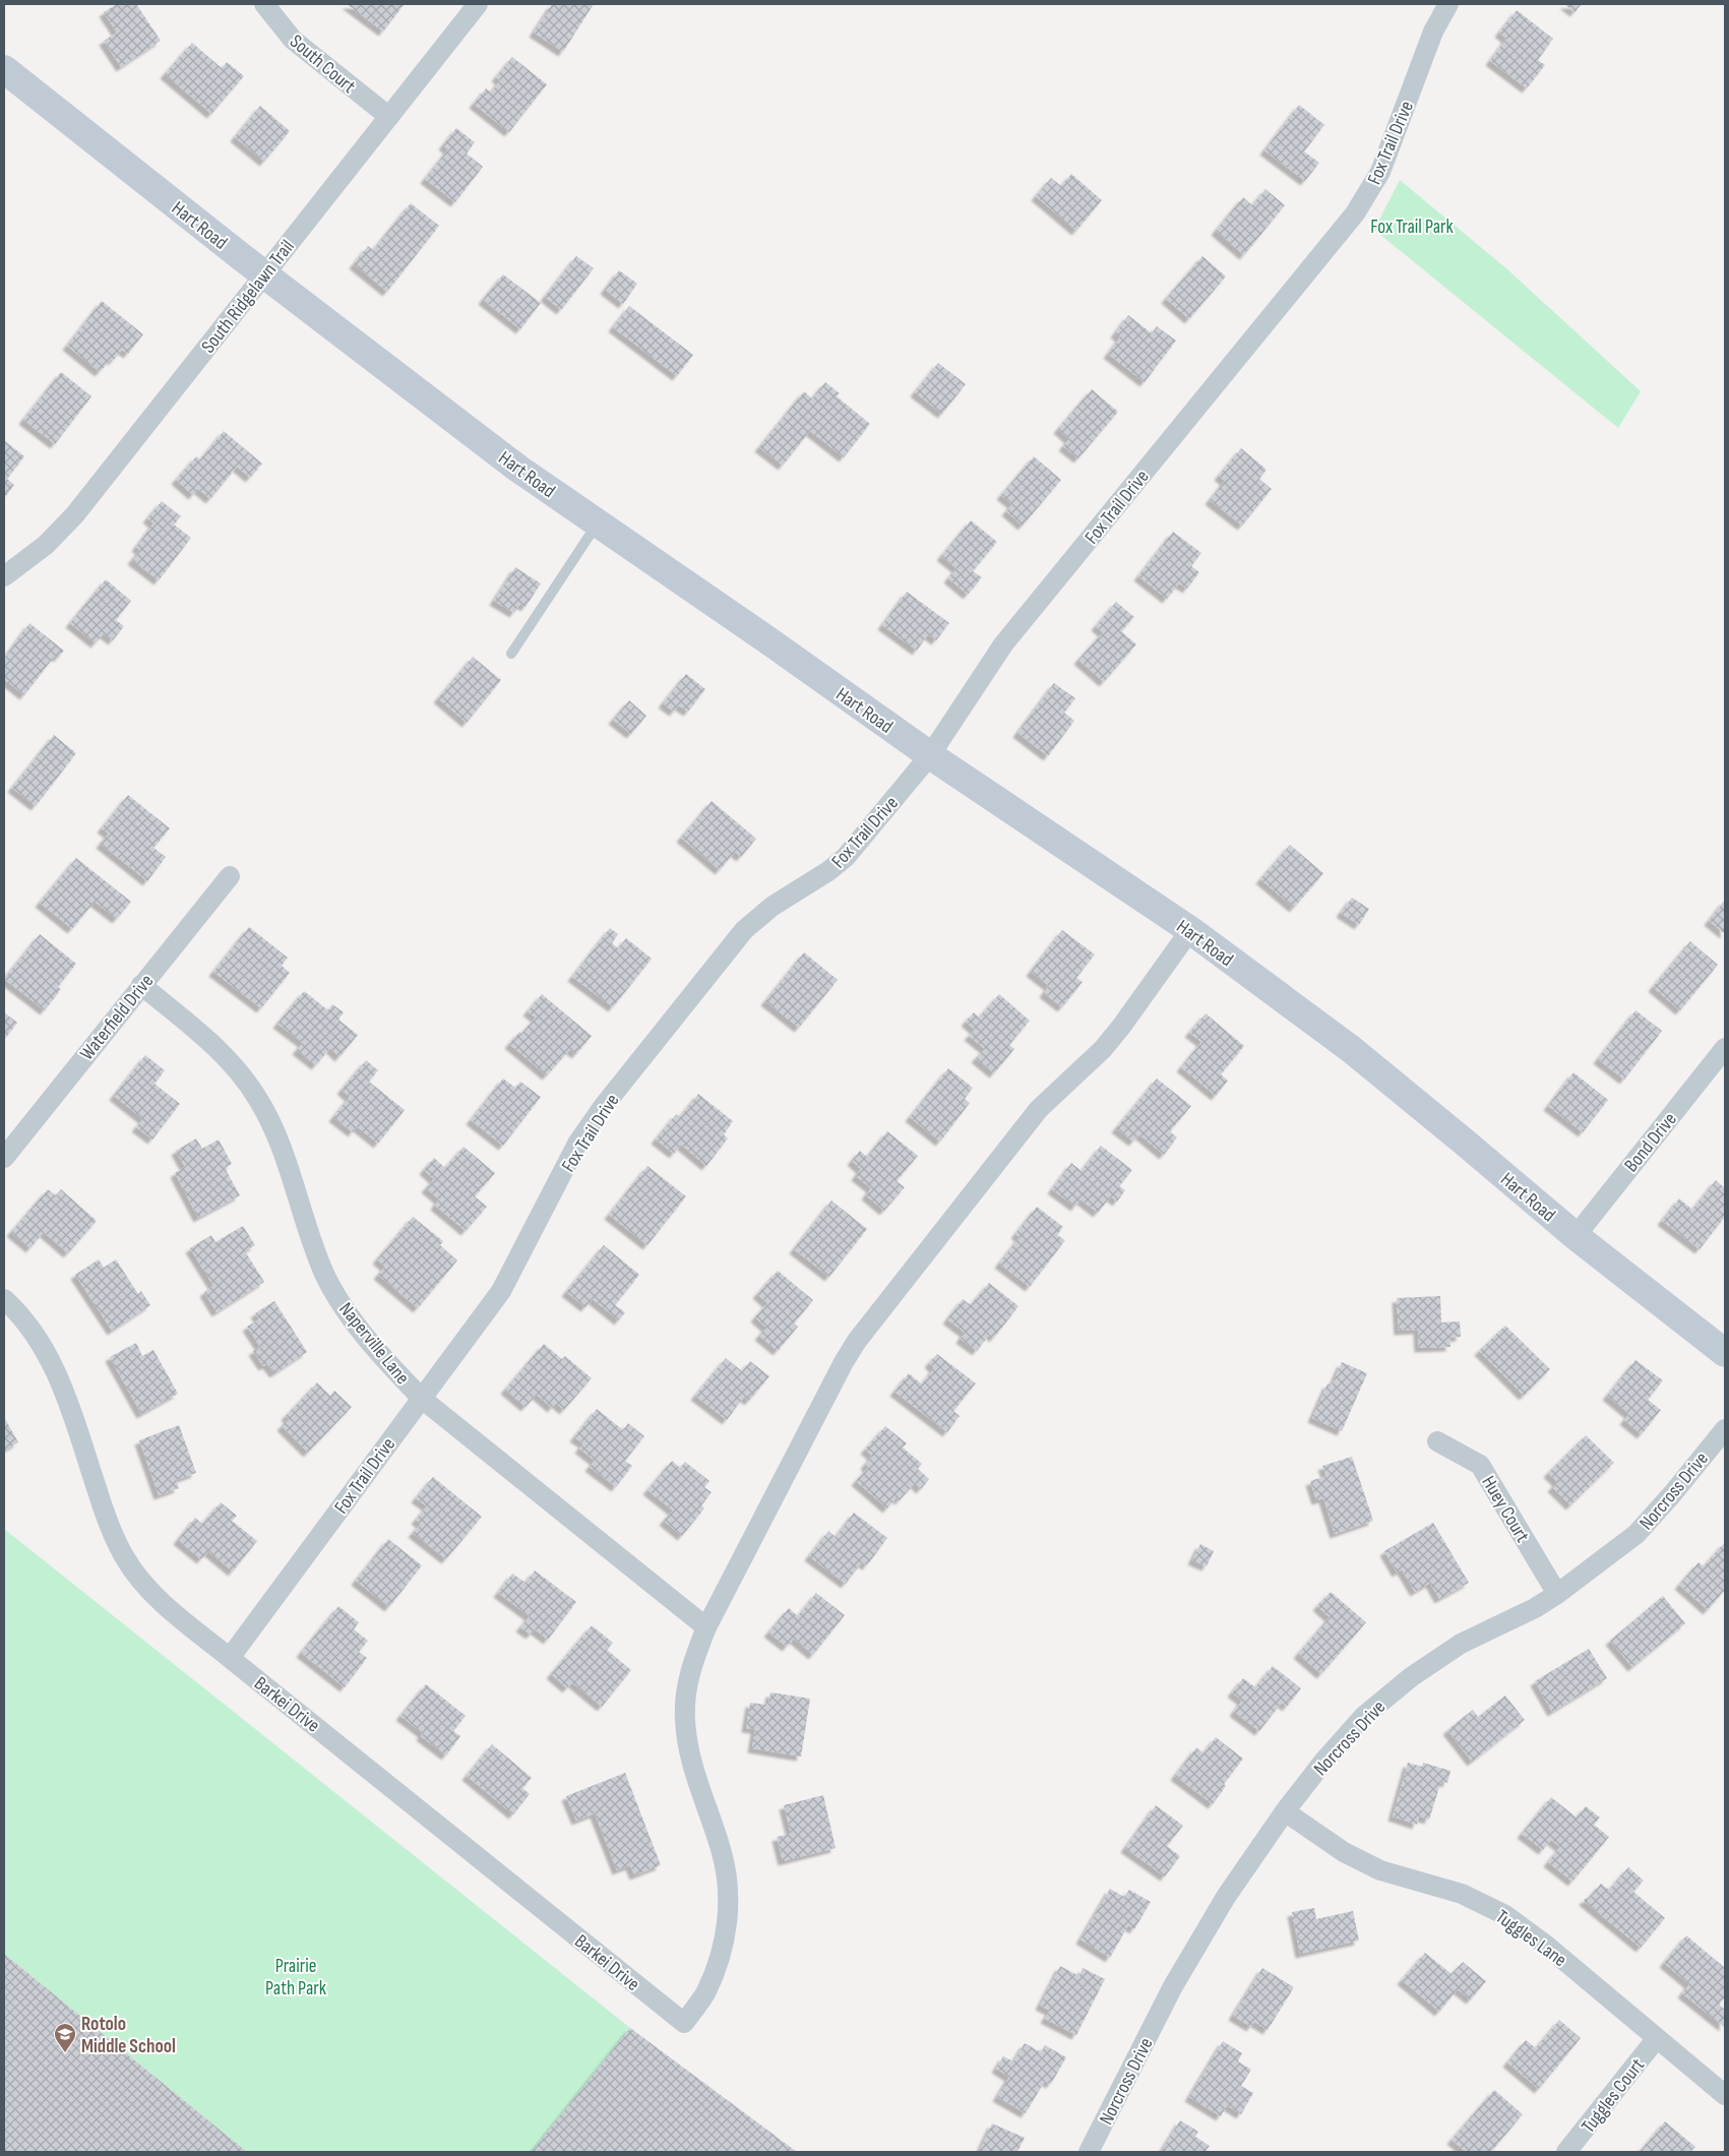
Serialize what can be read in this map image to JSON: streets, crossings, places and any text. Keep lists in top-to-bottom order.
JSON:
{
  "streets": {
    "street": [
      "South Court",
      "Fox Trail Drive",
      "Hart Road",
      "South Ridgelawn Trail",
      "Waterfield Drive",
      "Bond Drive",
      "Naperville Lane",
      "Norcross Drive",
      "Huey Court",
      "Barkei Drive",
      "Tuggles Lane",
      "Tuggles Court"
    ]
  },
  "crossings": [
    ["South Court", "South Ridgelawn Trail"],
    ["Fox Trail Drive", "Hart Road"],
    ["Fox Trail Drive", "Naperville Lane"],
    ["Fox Trail Drive", "Barkei Drive"],
    ["Hart Road", "South Ridgelawn Trail"],
    ["Hart Road", "Bond Drive"],
    ["Waterfield Drive", "Naperville Lane"],
    ["Naperville Lane", "Barkei Drive"],
    ["Norcross Drive", "Huey Court"],
    ["Norcross Drive", "Tuggles Lane"],
    ["Tuggles Lane", "Tuggles Court"]
  ],
  "parks": ["Fox Trail Park", "Prairie Path Park"],
  "places": {
    "school or university": ["Rotolo Middle School"]
  }
}
